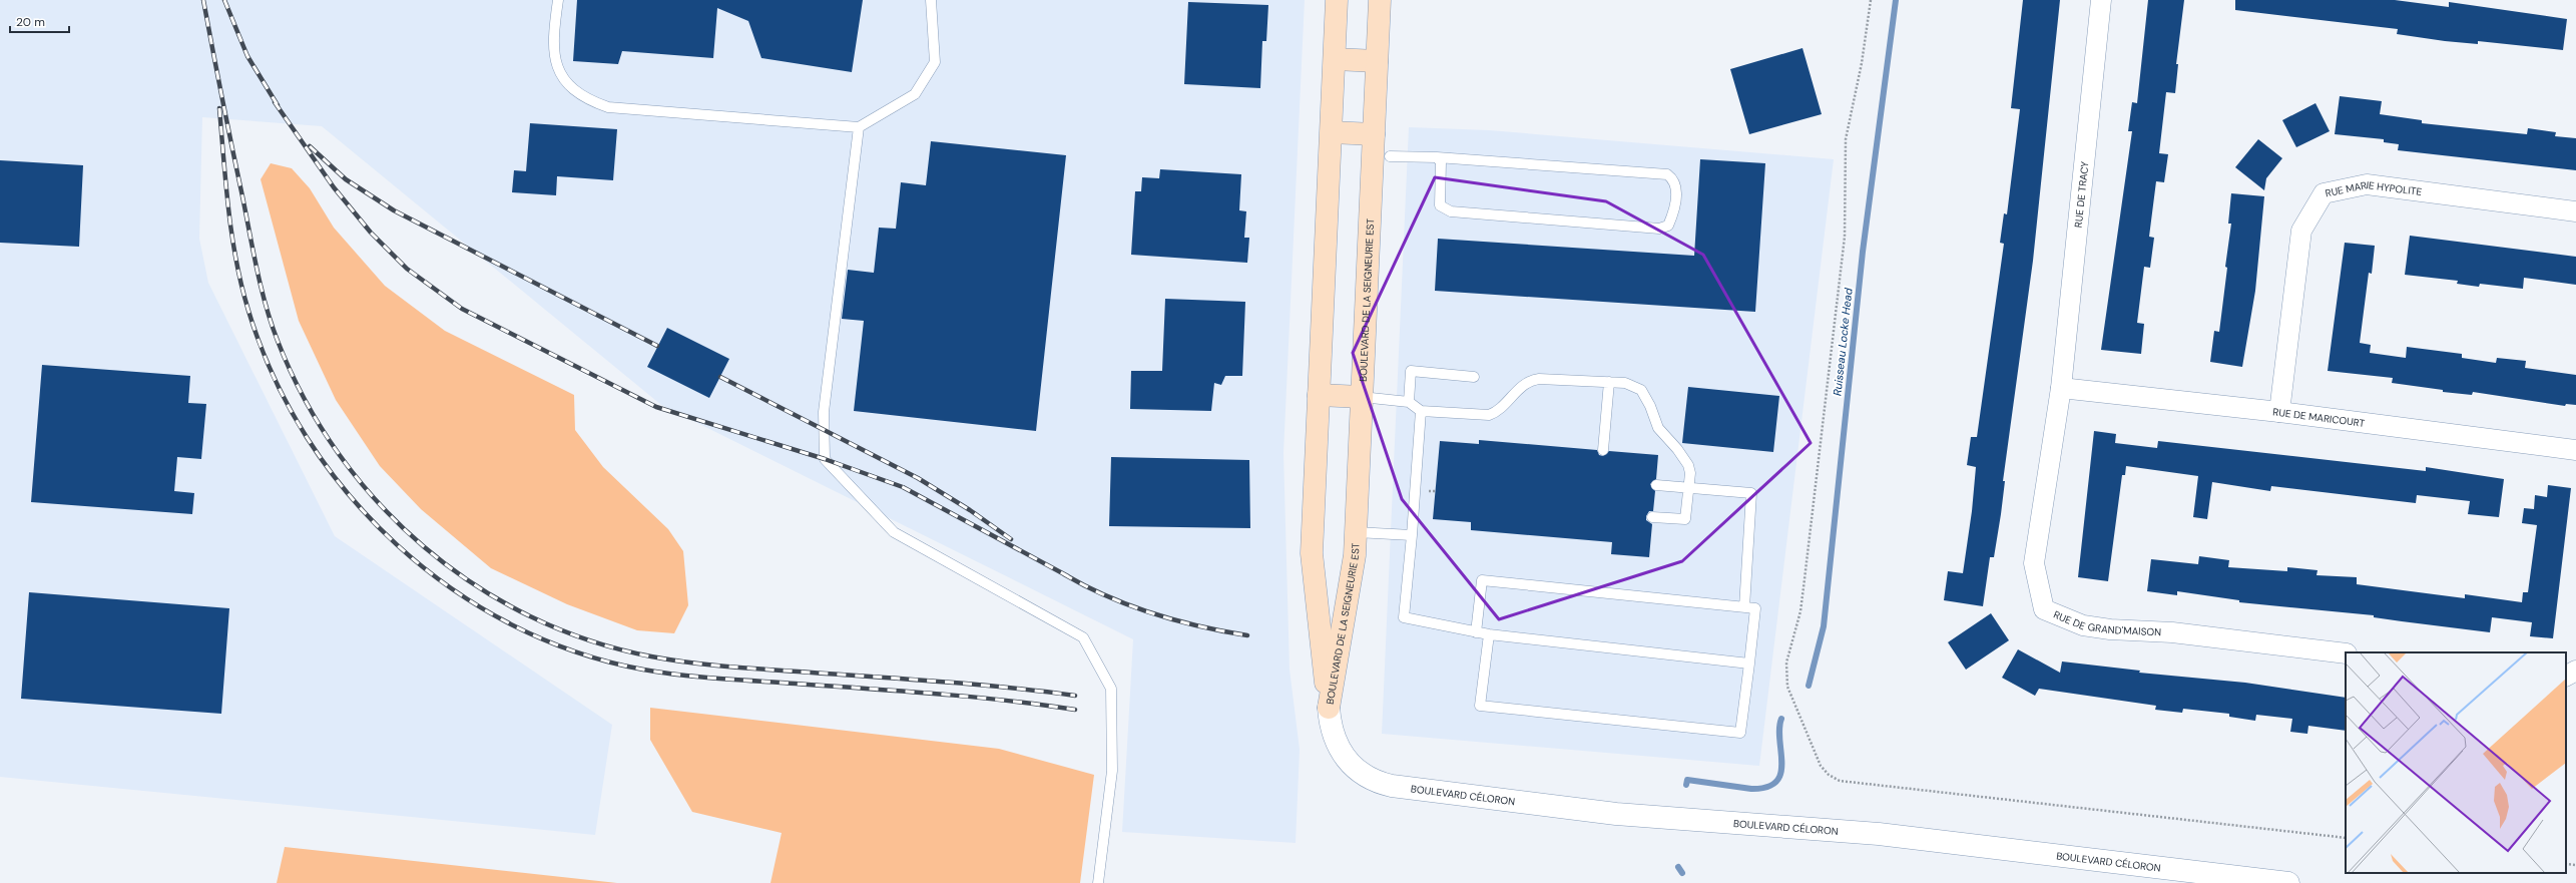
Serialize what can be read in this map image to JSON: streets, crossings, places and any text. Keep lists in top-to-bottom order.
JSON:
{
  "streets": {
    "main road": ["BOULEVARD DE LA SEIGNEURIE EST"],
    "street": [
      "RUE DE TRACY",
      "RUE MARIE HYPOLITE",
      "RUE DE MARICOURT",
      "RUE DE GRAND'MAISON",
      "BOULEVARD CÉLORON"
    ]
  },
  "crossings": [
    ["RUE DE TRACY", "RUE DE MARICOURT"],
    ["RUE DE TRACY", "RUE DE GRAND'MAISON"],
    ["RUE MARIE HYPOLITE", "RUE DE MARICOURT"],
    ["BOULEVARD DE LA SEIGNEURIE EST", "BOULEVARD CÉLORON"],
    ["RUE DE MARICOURT", "RUE DE GRAND'MAISON"]
  ],
  "water": ["Ruisseau Locke Head"],
  "scale_bar": "20 m"
}
